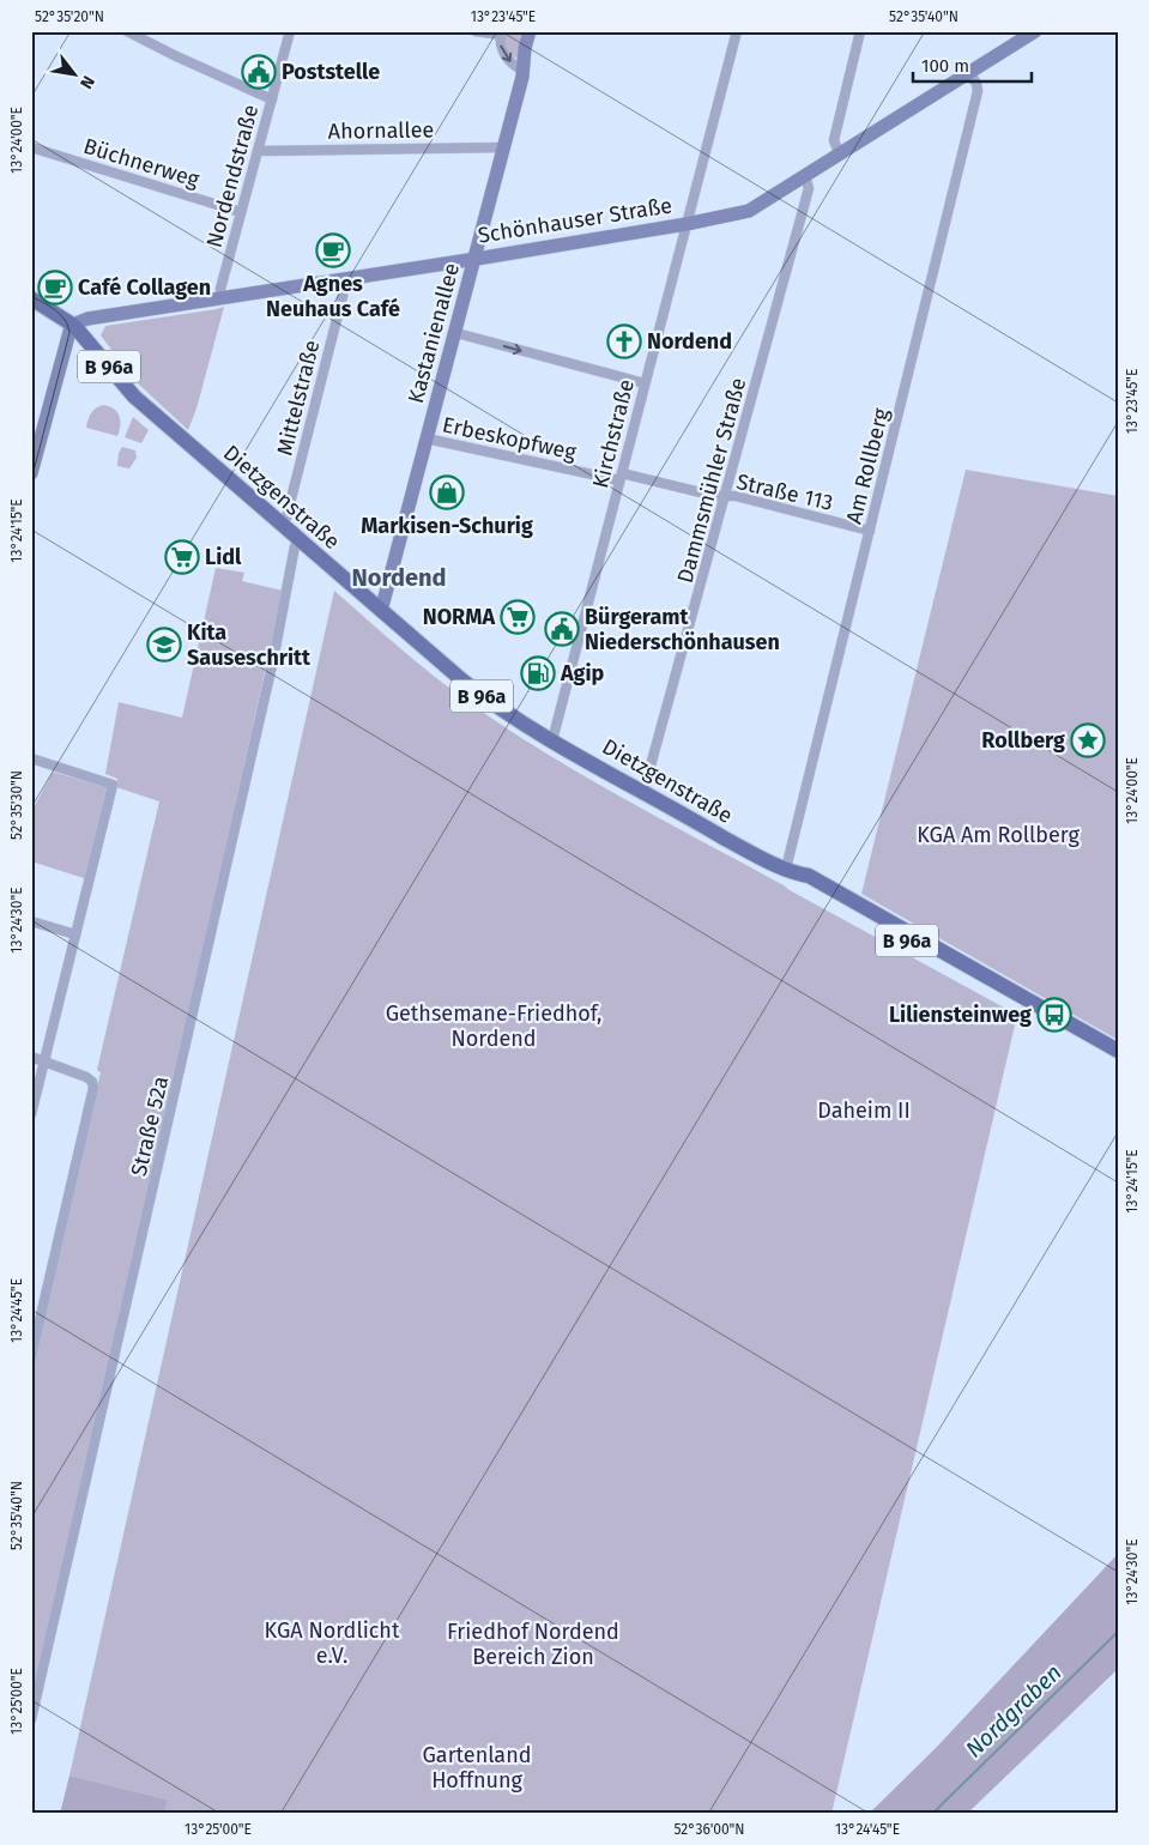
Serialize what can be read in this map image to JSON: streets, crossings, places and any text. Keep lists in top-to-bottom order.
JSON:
{
  "streets": {
    "main road": ["B 96a", "Dietzgenstraße"],
    "street": [
      "Ahornallee",
      "Büchnerweg",
      "Nordendstraße",
      "Schönhauser Straße",
      "Kastanienallee",
      "Mittelstraße",
      "Kirchstraße",
      "Erbeskopfweg",
      "Am Rollberg",
      "Dammsmühler Straße",
      "Straße 113",
      "Straße 52a"
    ]
  },
  "crossings": [
    ["Ahornallee", "Nordendstraße"],
    ["Ahornallee", "Kastanienallee"],
    ["Büchnerweg", "Nordendstraße"],
    ["Nordendstraße", "Schönhauser Straße"],
    ["Schönhauser Straße", "Kastanienallee"],
    ["Schönhauser Straße", "Mittelstraße"],
    ["Schönhauser Straße", "Kirchstraße"],
    ["Schönhauser Straße", "Am Rollberg"],
    ["Schönhauser Straße", "Dammsmühler Straße"],
    ["Schönhauser Straße", "Dietzgenstraße"],
    ["Kastanienallee", "Erbeskopfweg"],
    ["Kastanienallee", "Dietzgenstraße"],
    ["Mittelstraße", "Dietzgenstraße"],
    ["Kirchstraße", "Erbeskopfweg"],
    ["Kirchstraße", "Straße 113"],
    ["Kirchstraße", "Dietzgenstraße"],
    ["Erbeskopfweg", "Straße 113"],
    ["Am Rollberg", "Straße 113"],
    ["Am Rollberg", "Dietzgenstraße"],
    ["Dammsmühler Straße", "Straße 113"],
    ["Dammsmühler Straße", "Dietzgenstraße"],
    ["Dietzgenstraße", "Straße 52a"]
  ],
  "districts": ["Nordend"],
  "water": ["Nordgraben"],
  "parks": [
    "KGA Am Rollberg",
    "Gethsemane-Friedhof, Nordend",
    "Daheim II",
    "KGA Nordlicht e.V.",
    "Friedhof Nordend Bereich Zion",
    "Gartenland Hoffnung"
  ],
  "places": {
    "public building": ["Poststelle", "Bürgeramt Niederschönhausen"],
    "cafe": ["Agnes Neuhaus Café", "Café Collagen"],
    "church": ["Nordend"],
    "shop": ["Markisen-Schurig"],
    "supermarket": ["Lidl", "NORMA"],
    "school or university": ["Kita Sauseschritt"],
    "fuel station": ["Agip"],
    "place": ["Rollberg"],
    "bus stop": ["Liliensteinweg"]
  },
  "scale_bar": "100 m",
  "north": "bottom right",
  "coordinates": [
    "52°35'20\"N",
    "13°23'45\"E",
    "52°35'40\"N",
    "13°24'00\"E",
    "13°24'15\"E",
    "52°35'30\"N",
    "13°24'30\"E",
    "13°24'45\"E",
    "13°25'00\"E",
    "52°36'00\"N"
  ]
}
